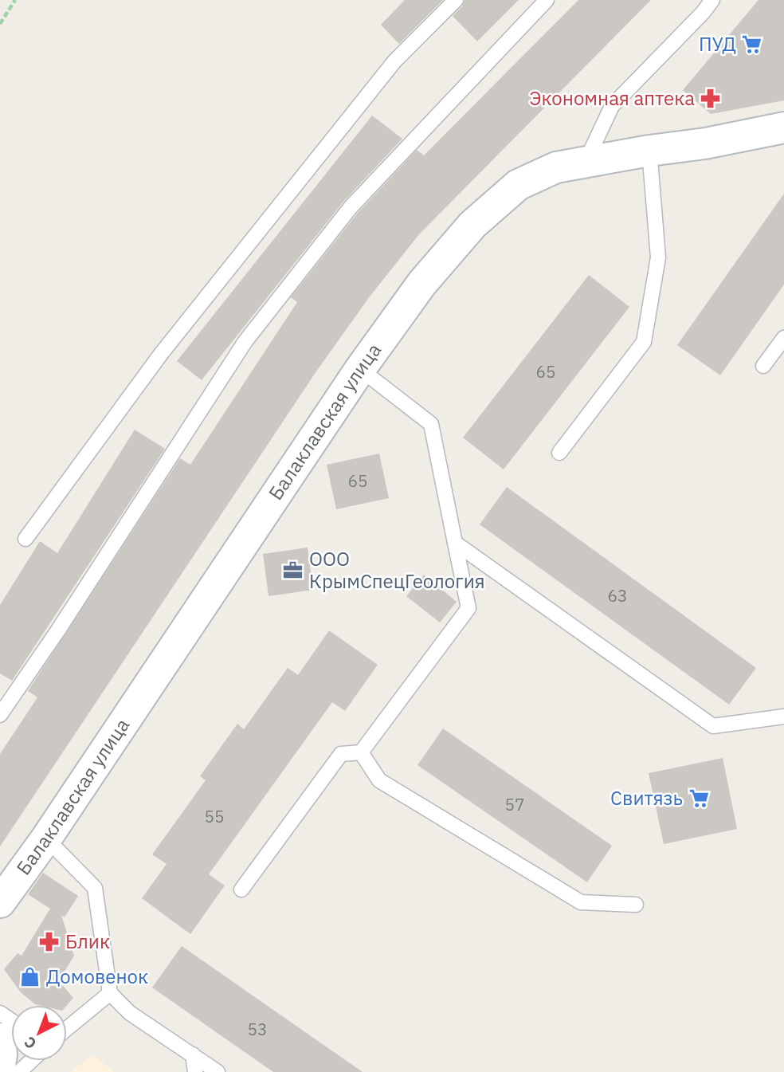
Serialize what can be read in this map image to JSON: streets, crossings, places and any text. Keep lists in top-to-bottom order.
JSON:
{
  "streets": {
    "main road": ["Балаклавская улица"]
  },
  "places": {
    "supermarket": ["ПУД", "Свитязь"],
    "pharmacy": ["Экономная аптека", "Блик"],
    "office": ["ООО КрымСпецГеология"],
    "shop": ["Домовенок"]
  },
  "house_numbers": [
    "65",
    "65",
    "63",
    "57",
    "55",
    "53"
  ],
  "north": "bottom left"
}
